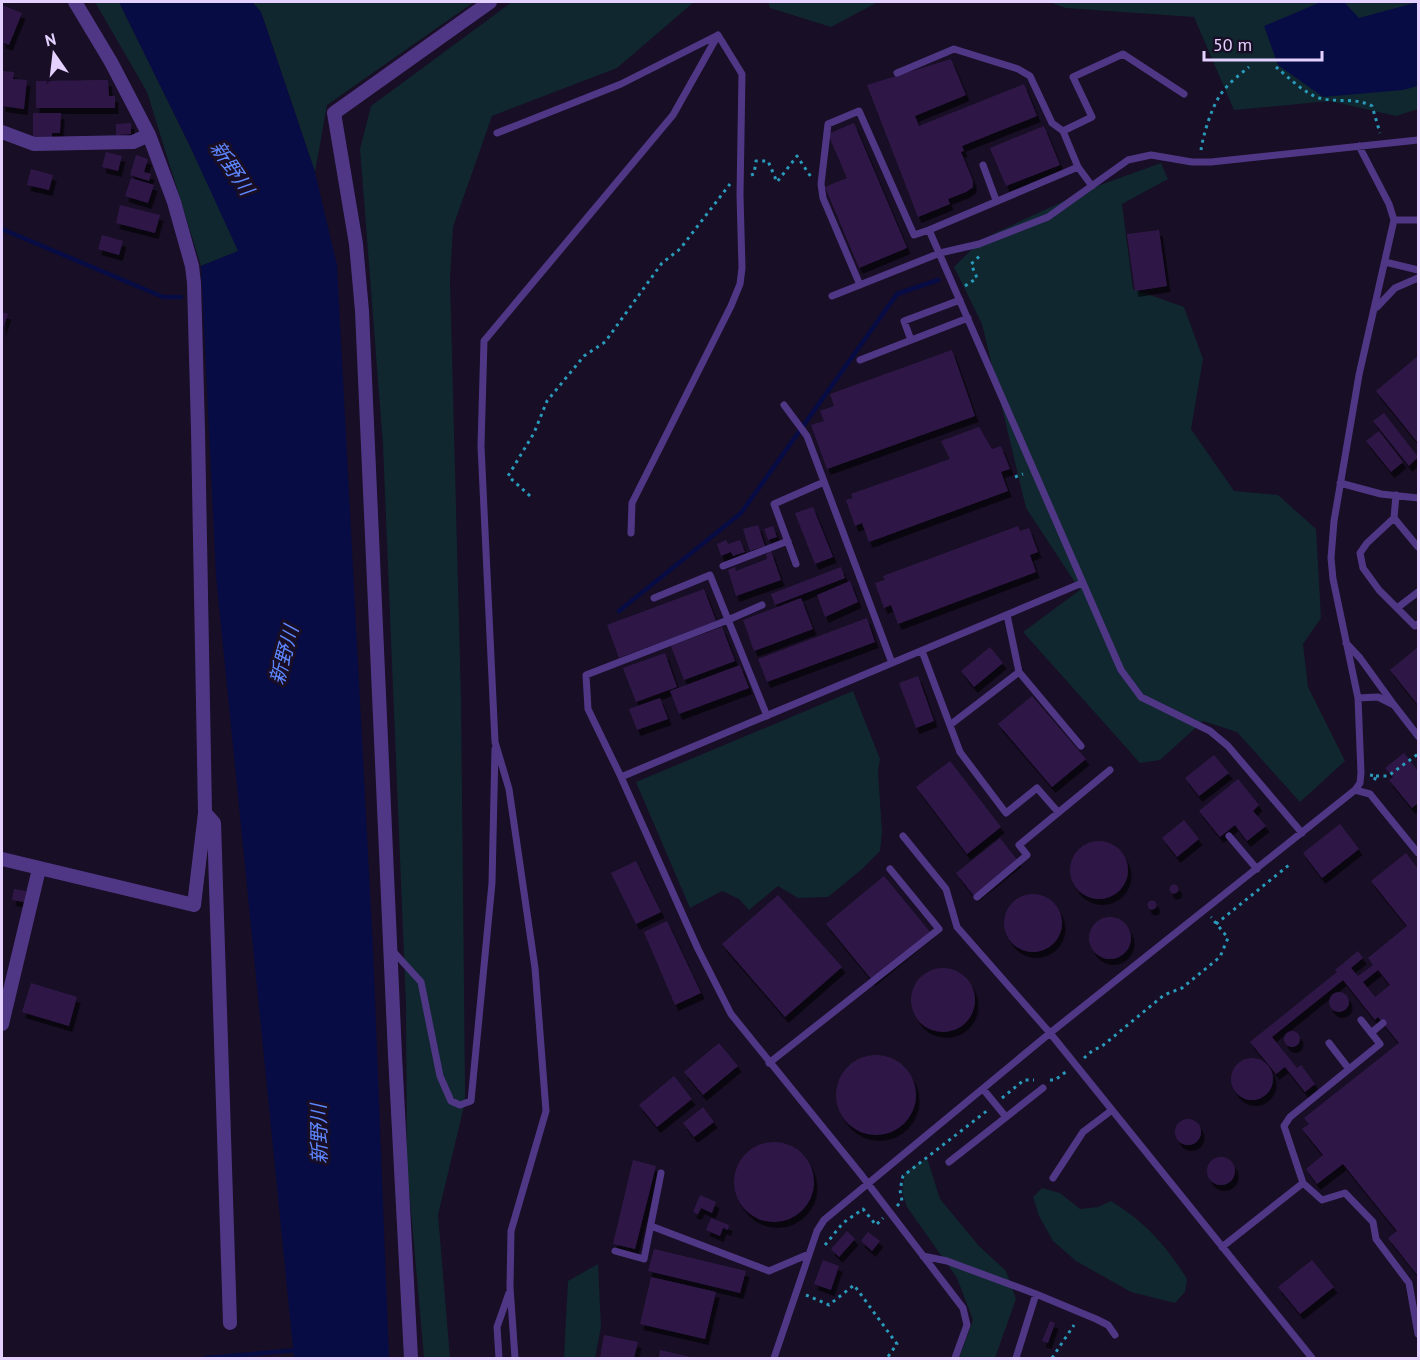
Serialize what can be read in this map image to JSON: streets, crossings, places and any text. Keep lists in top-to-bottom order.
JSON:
{
  "water": ["新野川"],
  "scale_bar": "50 m",
  "north": "top"
}
